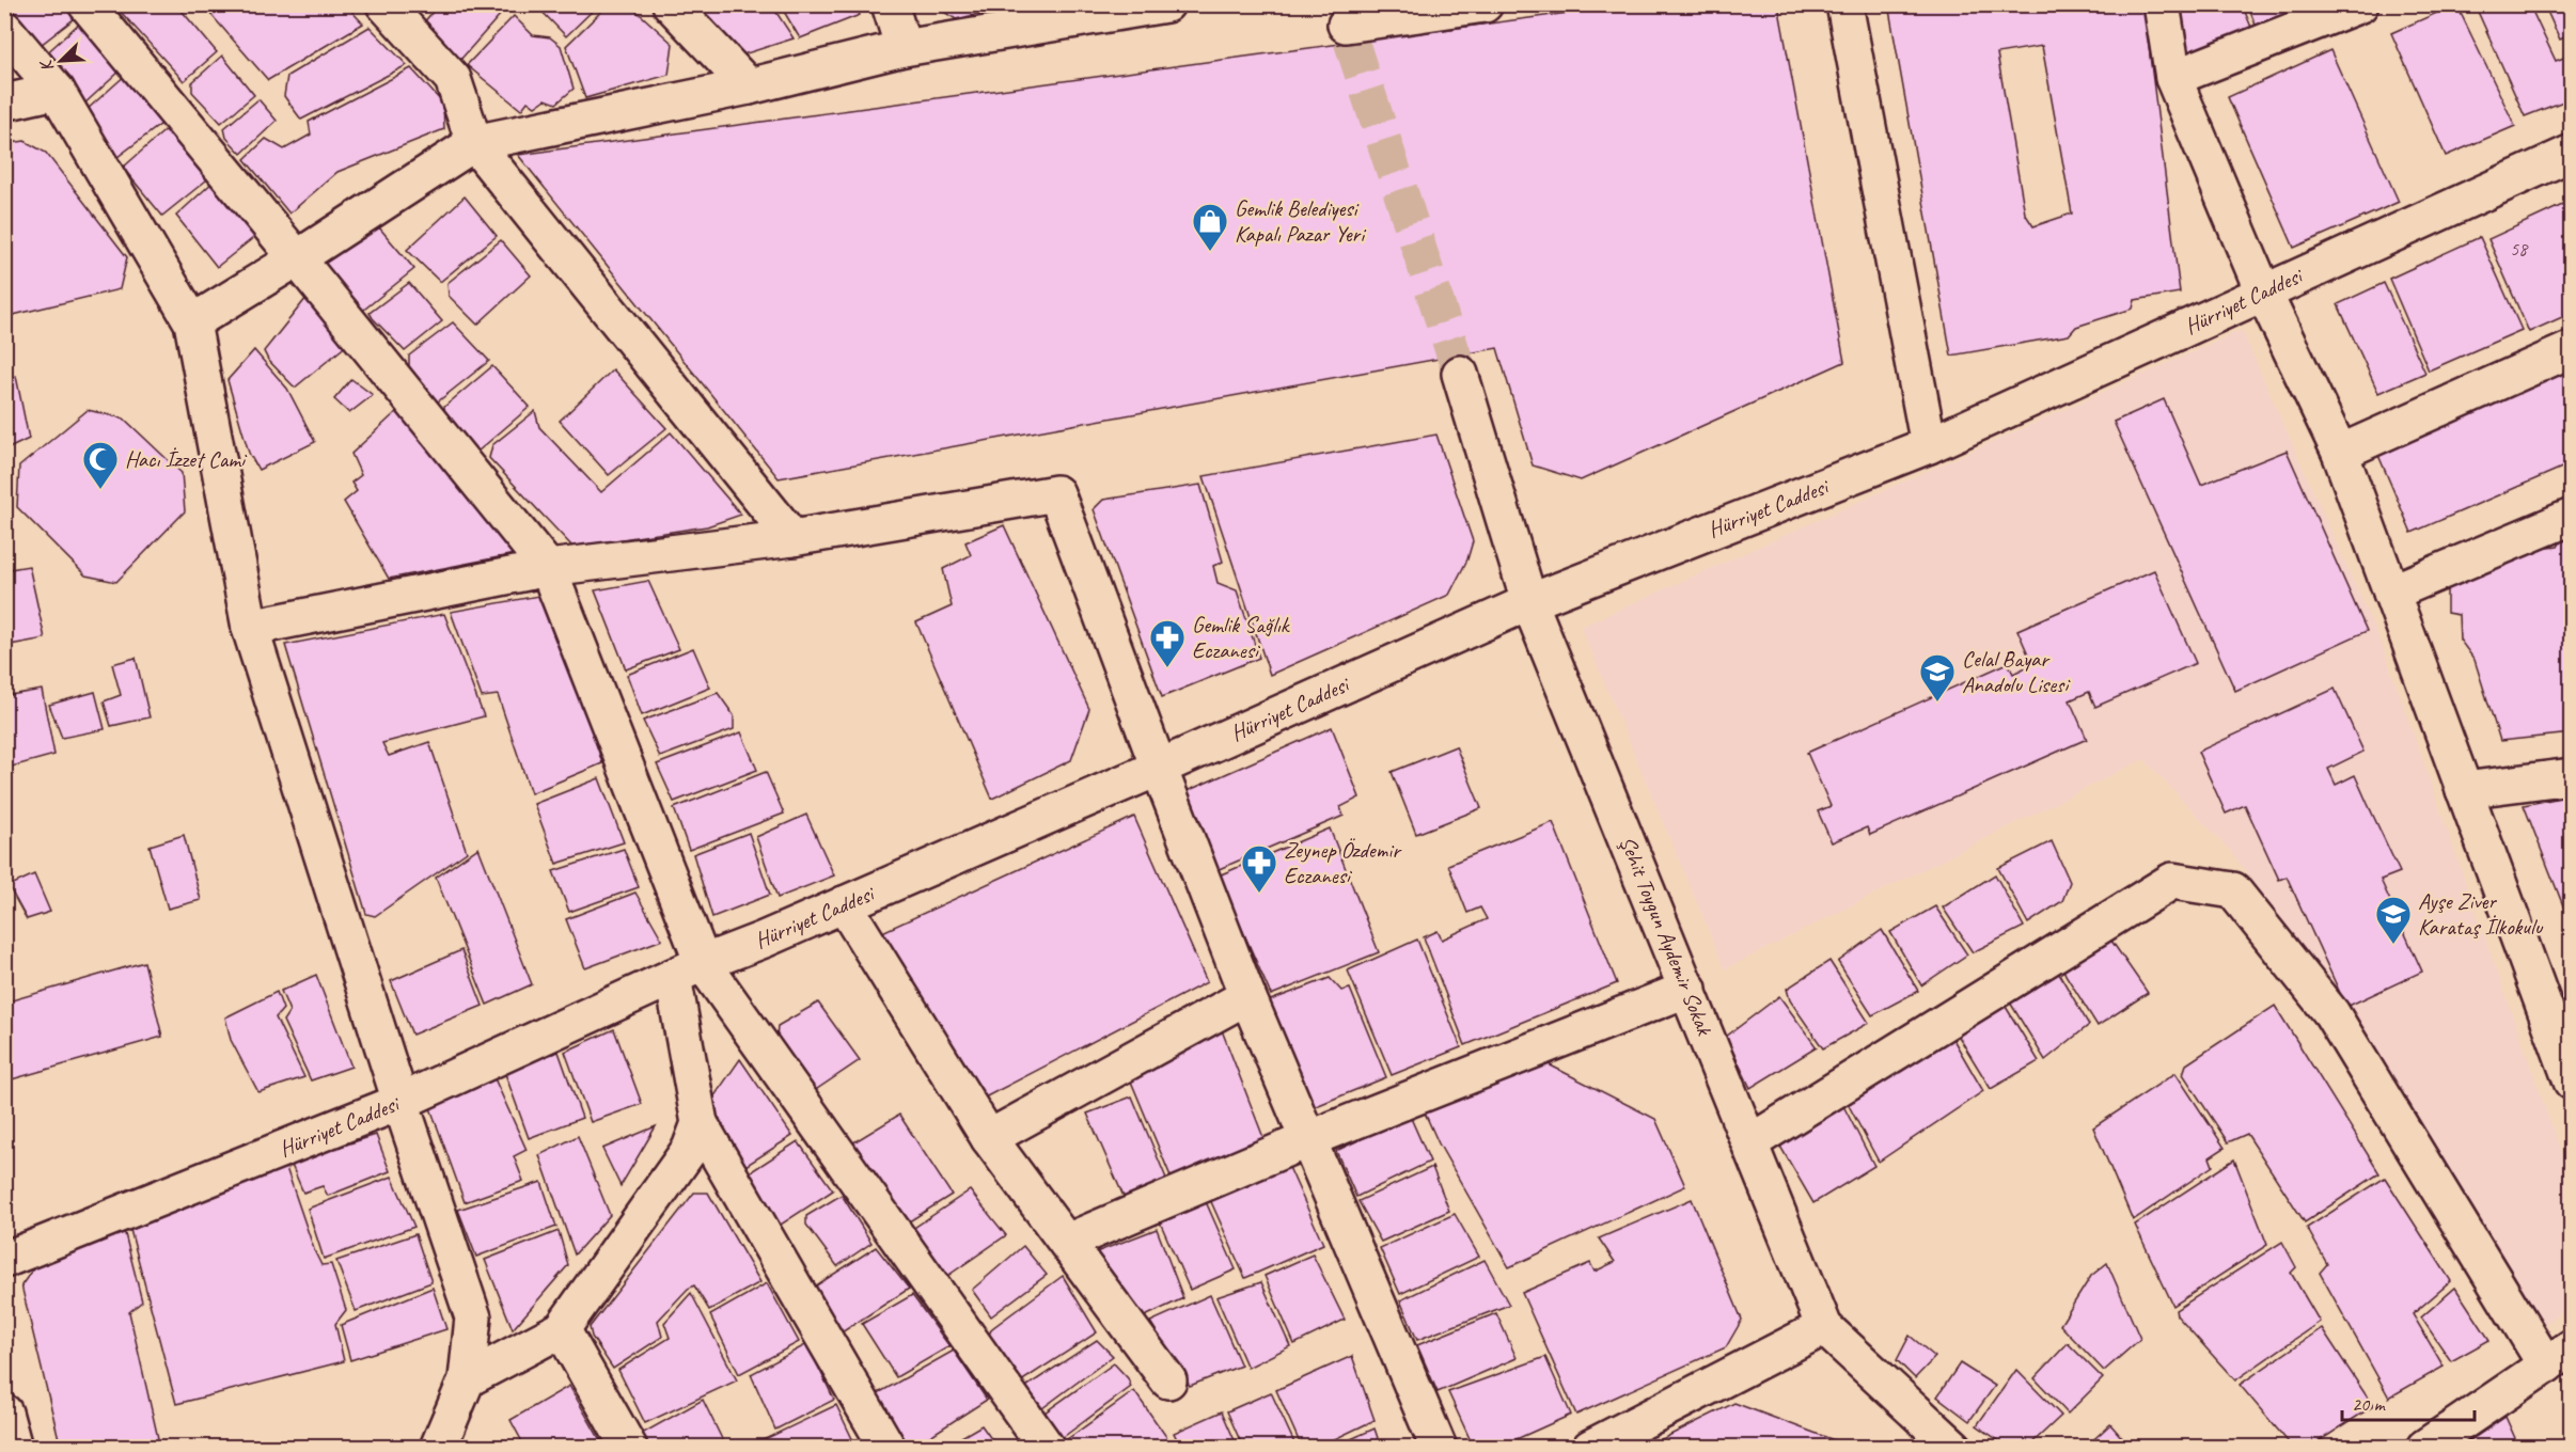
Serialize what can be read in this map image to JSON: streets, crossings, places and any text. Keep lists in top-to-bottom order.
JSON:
{
  "streets": {
    "street": ["Hürriyet Caddesi", "Şehit Toygun Aydemir Sokak"]
  },
  "crossings": [
    ["Hürriyet Caddesi", "Şehit Toygun Aydemir Sokak"]
  ],
  "places": {
    "shop": ["Gemlik Belediyesi Kapalı Pazar Yeri"],
    "mosque": ["Hacı İzzet Cami"],
    "pharmacy": ["Gemlik Sağlık Eczanesi", "Zeynep Özdemir Eczanesi"],
    "school or university": ["Celal Bayar Anadolu Lisesi", "Ayşe Ziver Karataş İlkokulu"]
  },
  "house_numbers": ["58"],
  "scale_bar": "20 m",
  "north": "bottom left"
}
